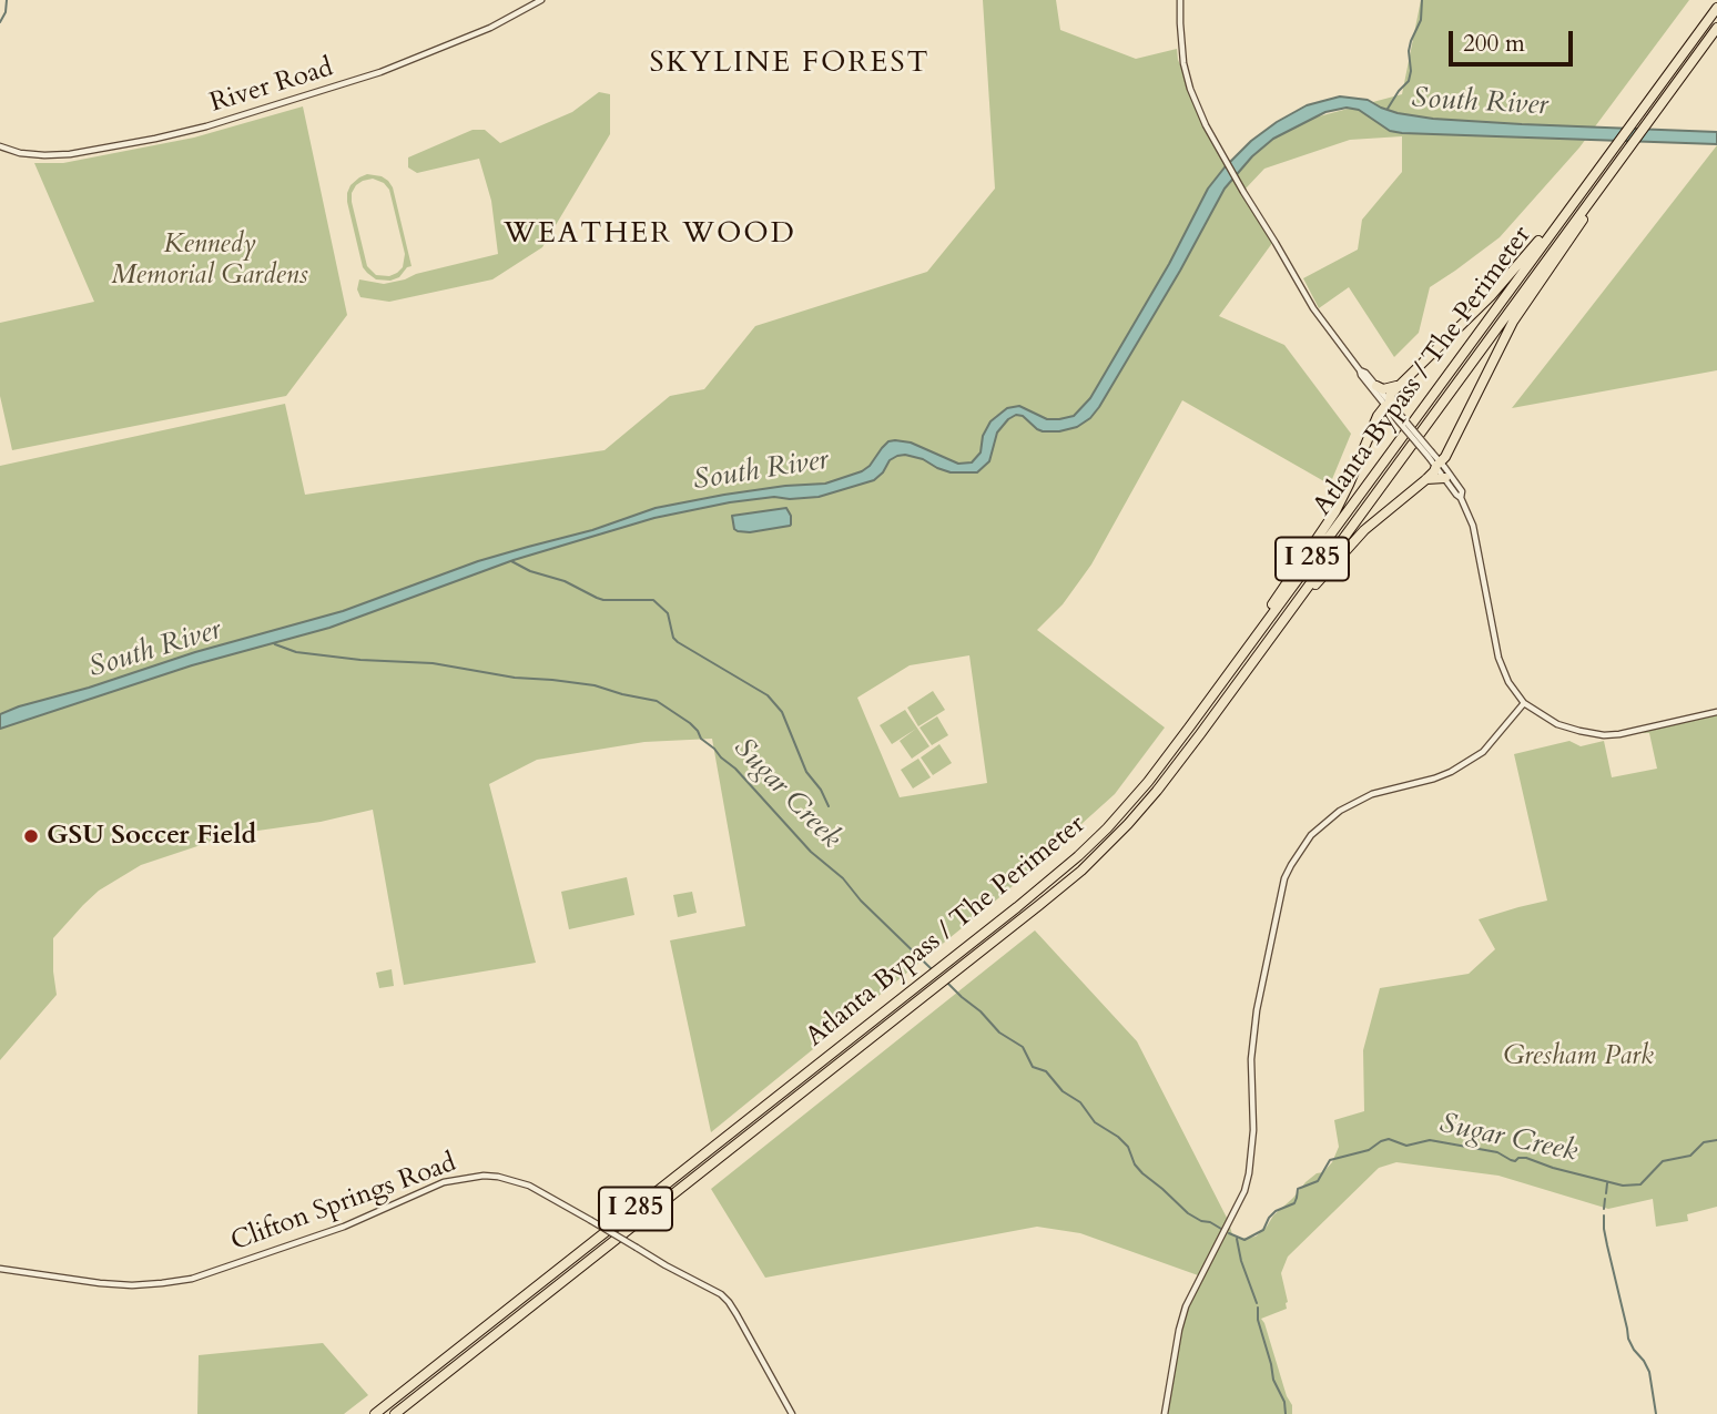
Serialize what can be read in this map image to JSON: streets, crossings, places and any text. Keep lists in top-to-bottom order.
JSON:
{
  "streets": {
    "highway": ["Atlanta Bypass / The Perimeter", "I 285"],
    "street": ["River Road", "Clifton Springs Road"]
  },
  "districts": ["SKYLINE FOREST", "WEATHER WOOD"],
  "water": ["South River", "Sugar Creek"],
  "parks": ["Kennedy Memorial Gardens", "Gresham Park"],
  "places": ["GSU Soccer Field"],
  "scale_bar": "200 m"
}
